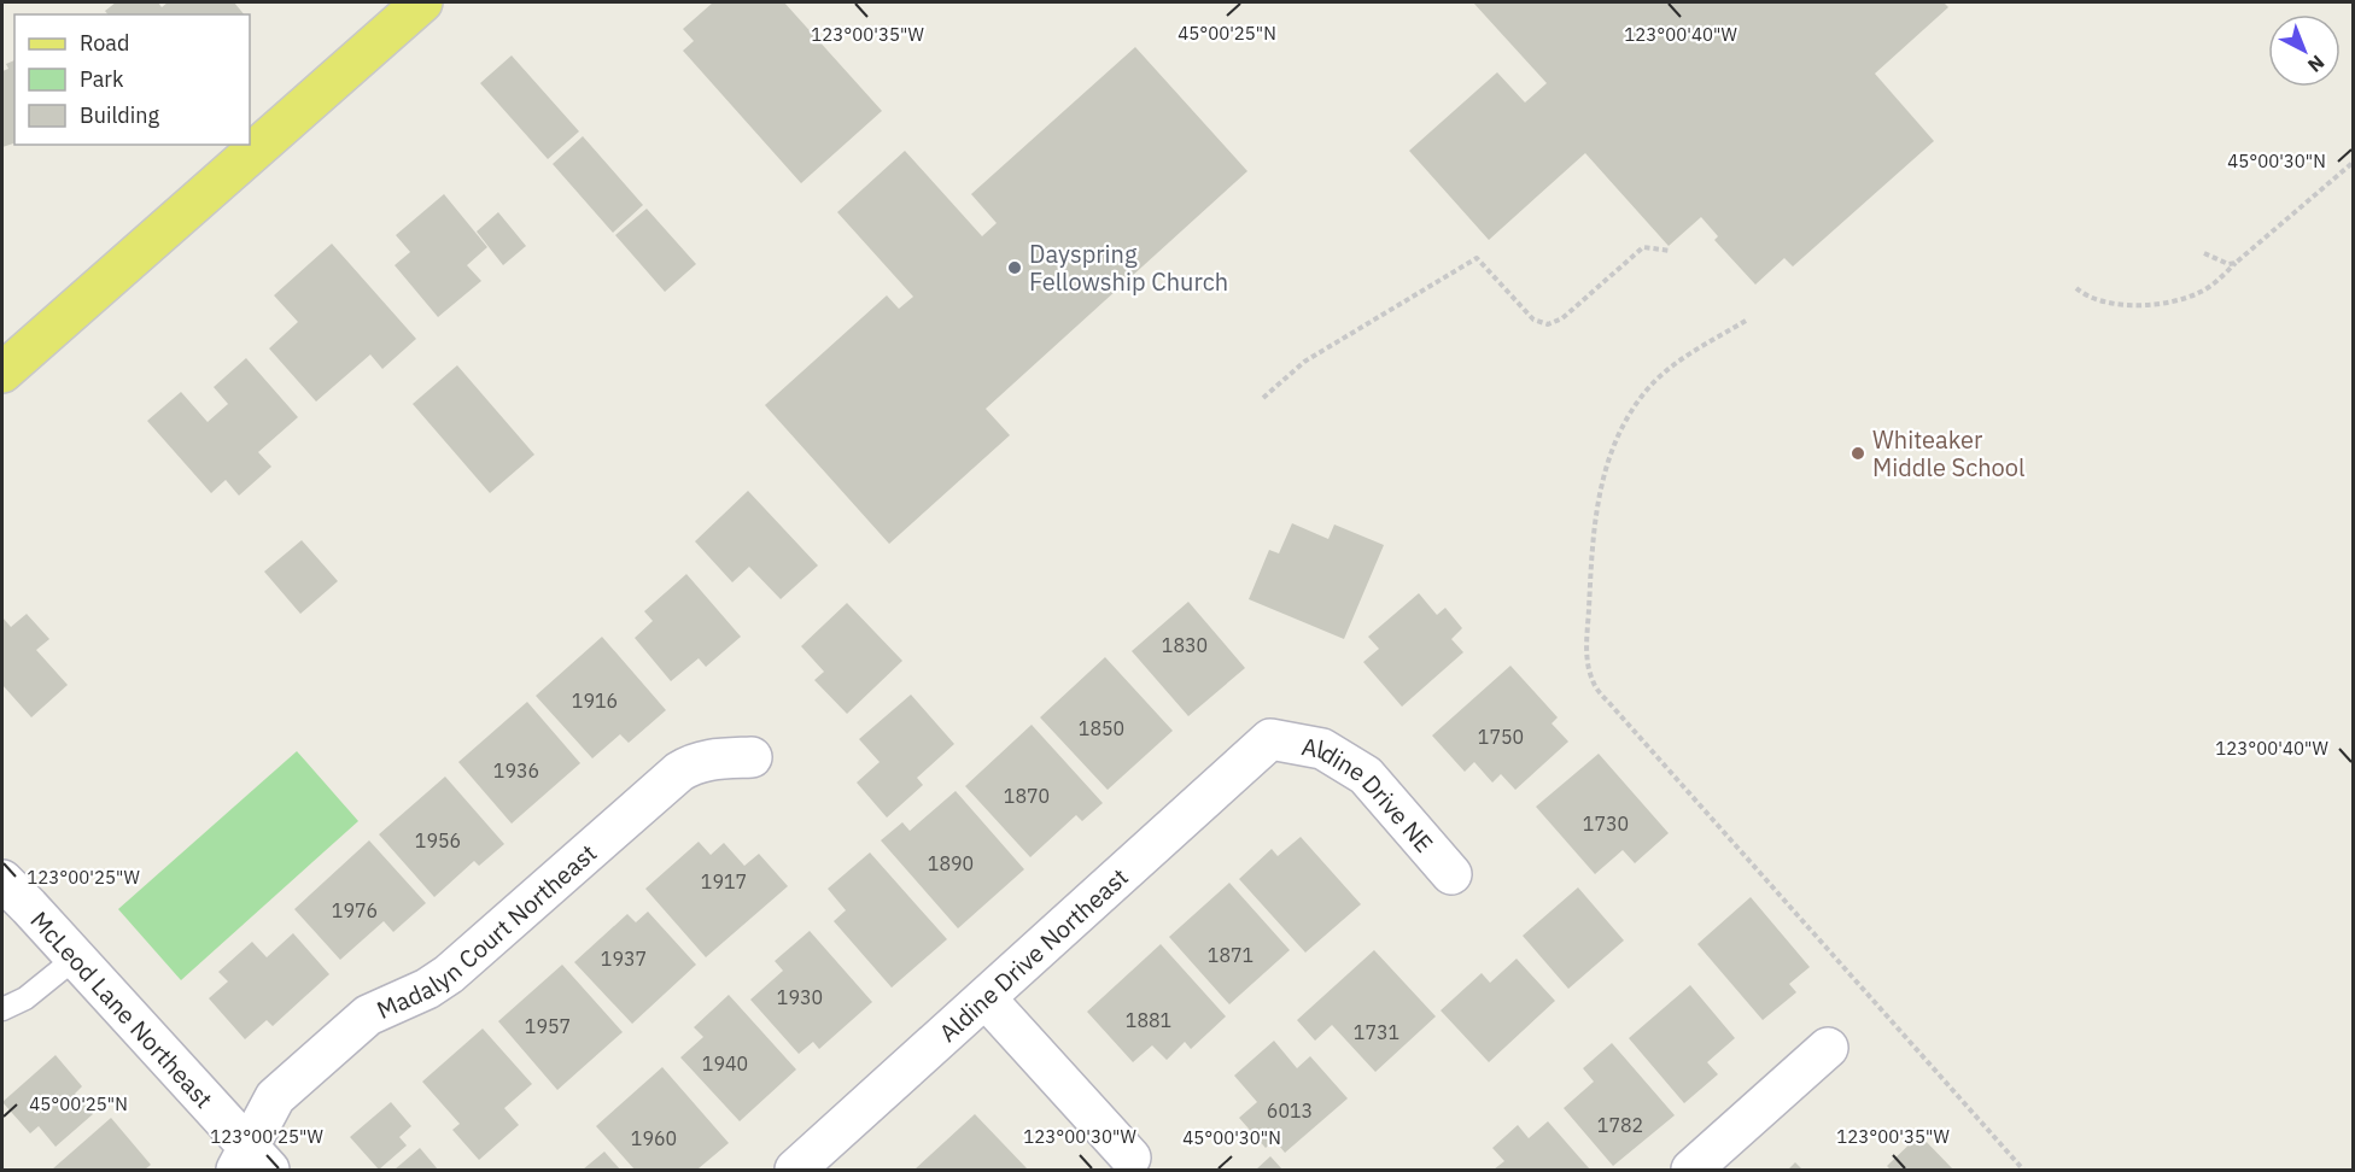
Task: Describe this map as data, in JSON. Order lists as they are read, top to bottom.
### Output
{
  "streets": {
    "street": [
      "Aldine Drive NE",
      "Madalyn Court Northeast",
      "Aldine Drive Northeast",
      "McLeod Lane Northeast"
    ]
  },
  "crossings": [
    ["Aldine Drive NE", "Aldine Drive Northeast"],
    ["Madalyn Court Northeast", "McLeod Lane Northeast"]
  ],
  "places": ["Dayspring Fellowship Church", "Whiteaker Middle School"],
  "house_numbers": [
    "1830",
    "1916",
    "1850",
    "1750",
    "1936",
    "1870",
    "1730",
    "1956",
    "1890",
    "1917",
    "1976",
    "1871",
    "1937",
    "1930",
    "1881",
    "1957",
    "1731",
    "1940",
    "6013",
    "1782",
    "1960"
  ],
  "legend": ["Road", "Park", "Building"],
  "north": "bottom right",
  "coordinates": [
    "45°00'25\"N",
    "123°00'35\"W",
    "123°00'40\"W",
    "45°00'30\"N",
    "123°00'25\"W",
    "123°00'30\"W"
  ]
}
